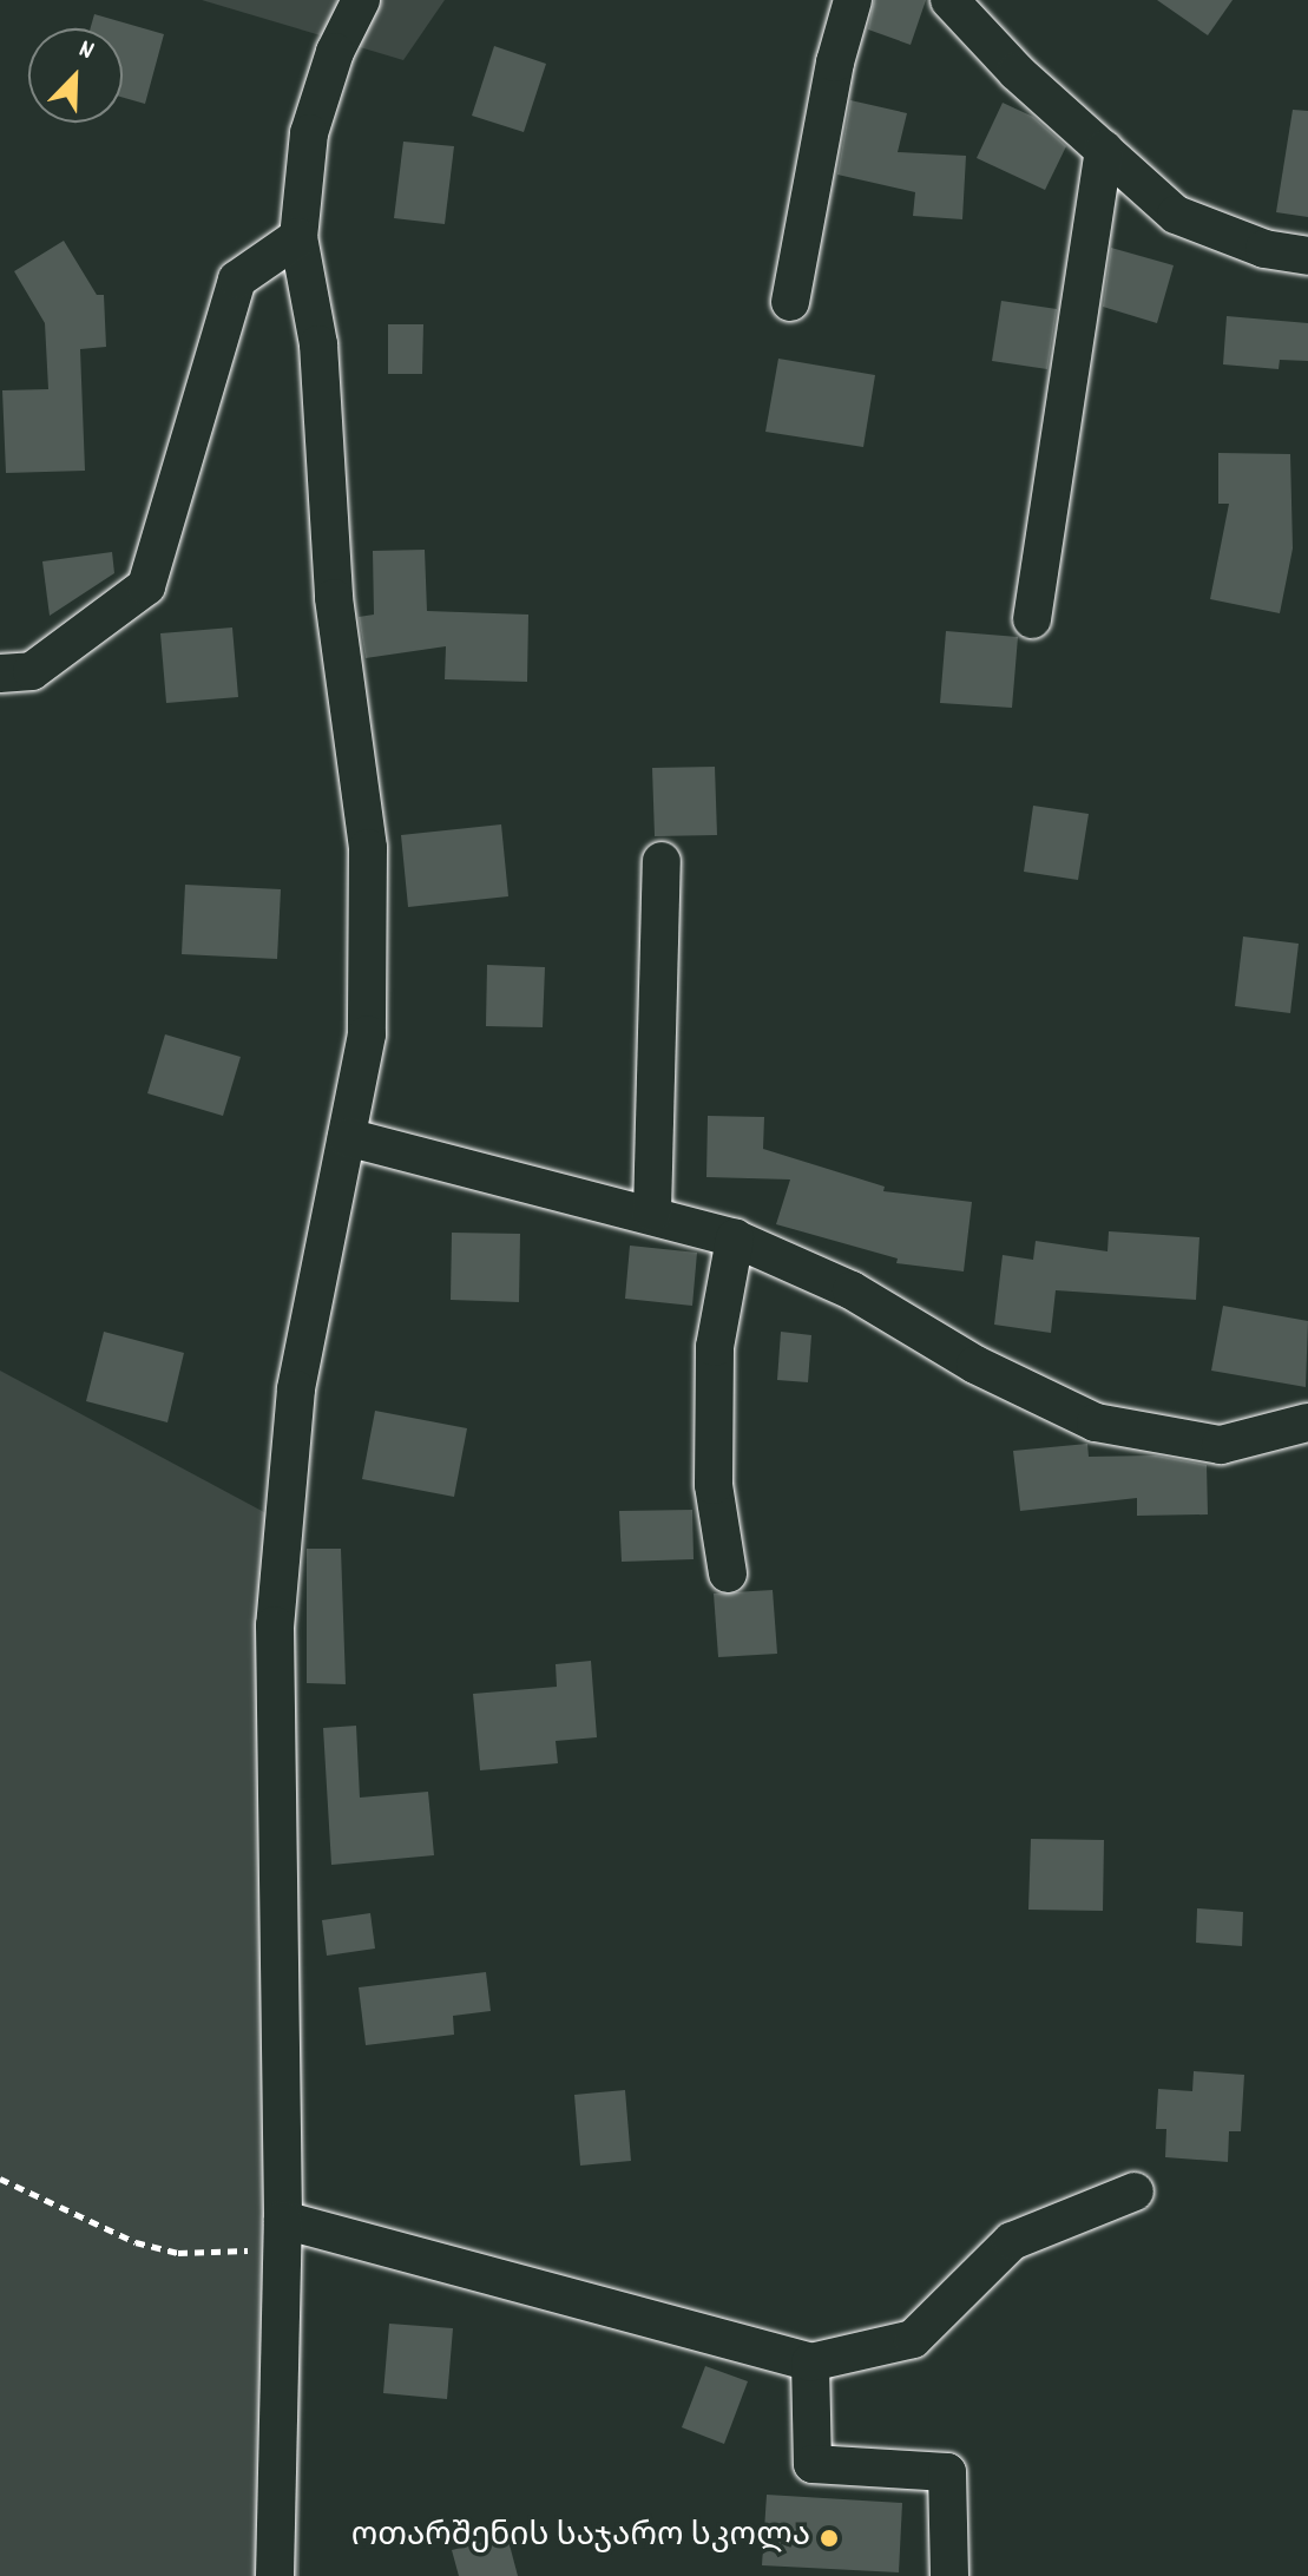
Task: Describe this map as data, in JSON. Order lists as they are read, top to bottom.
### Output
{
  "places": ["ოთარშენის საჯარო სკოლა"],
  "north": "top right"
}
